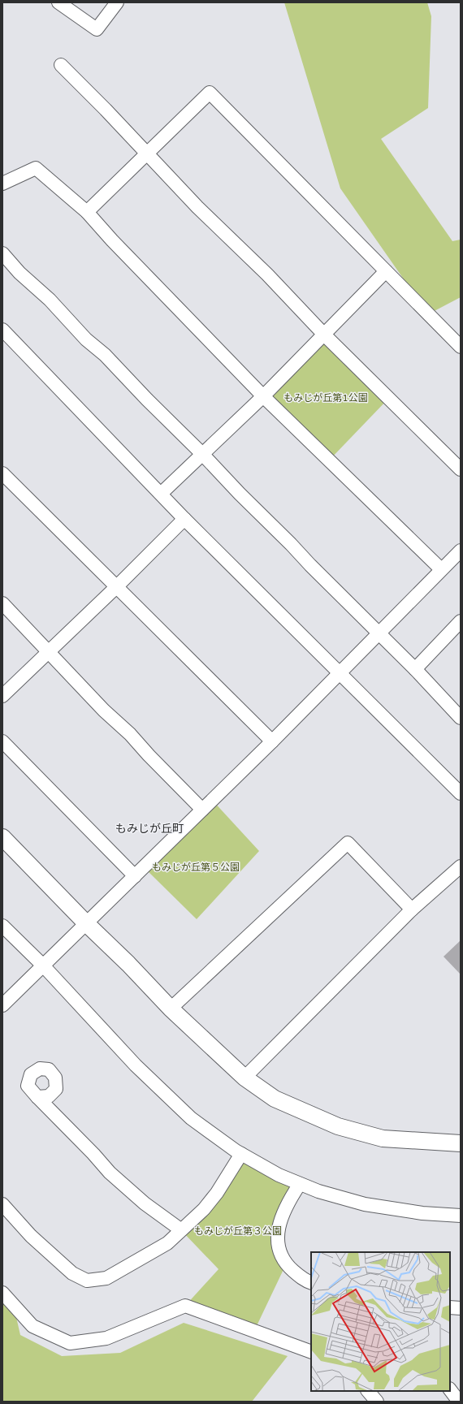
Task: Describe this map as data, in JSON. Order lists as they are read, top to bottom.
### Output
{
  "districts": ["もみじが丘町"],
  "parks": ["もみじが丘第1公園", "もみじが丘第５公園", "もみじが丘第３公園"]
}
